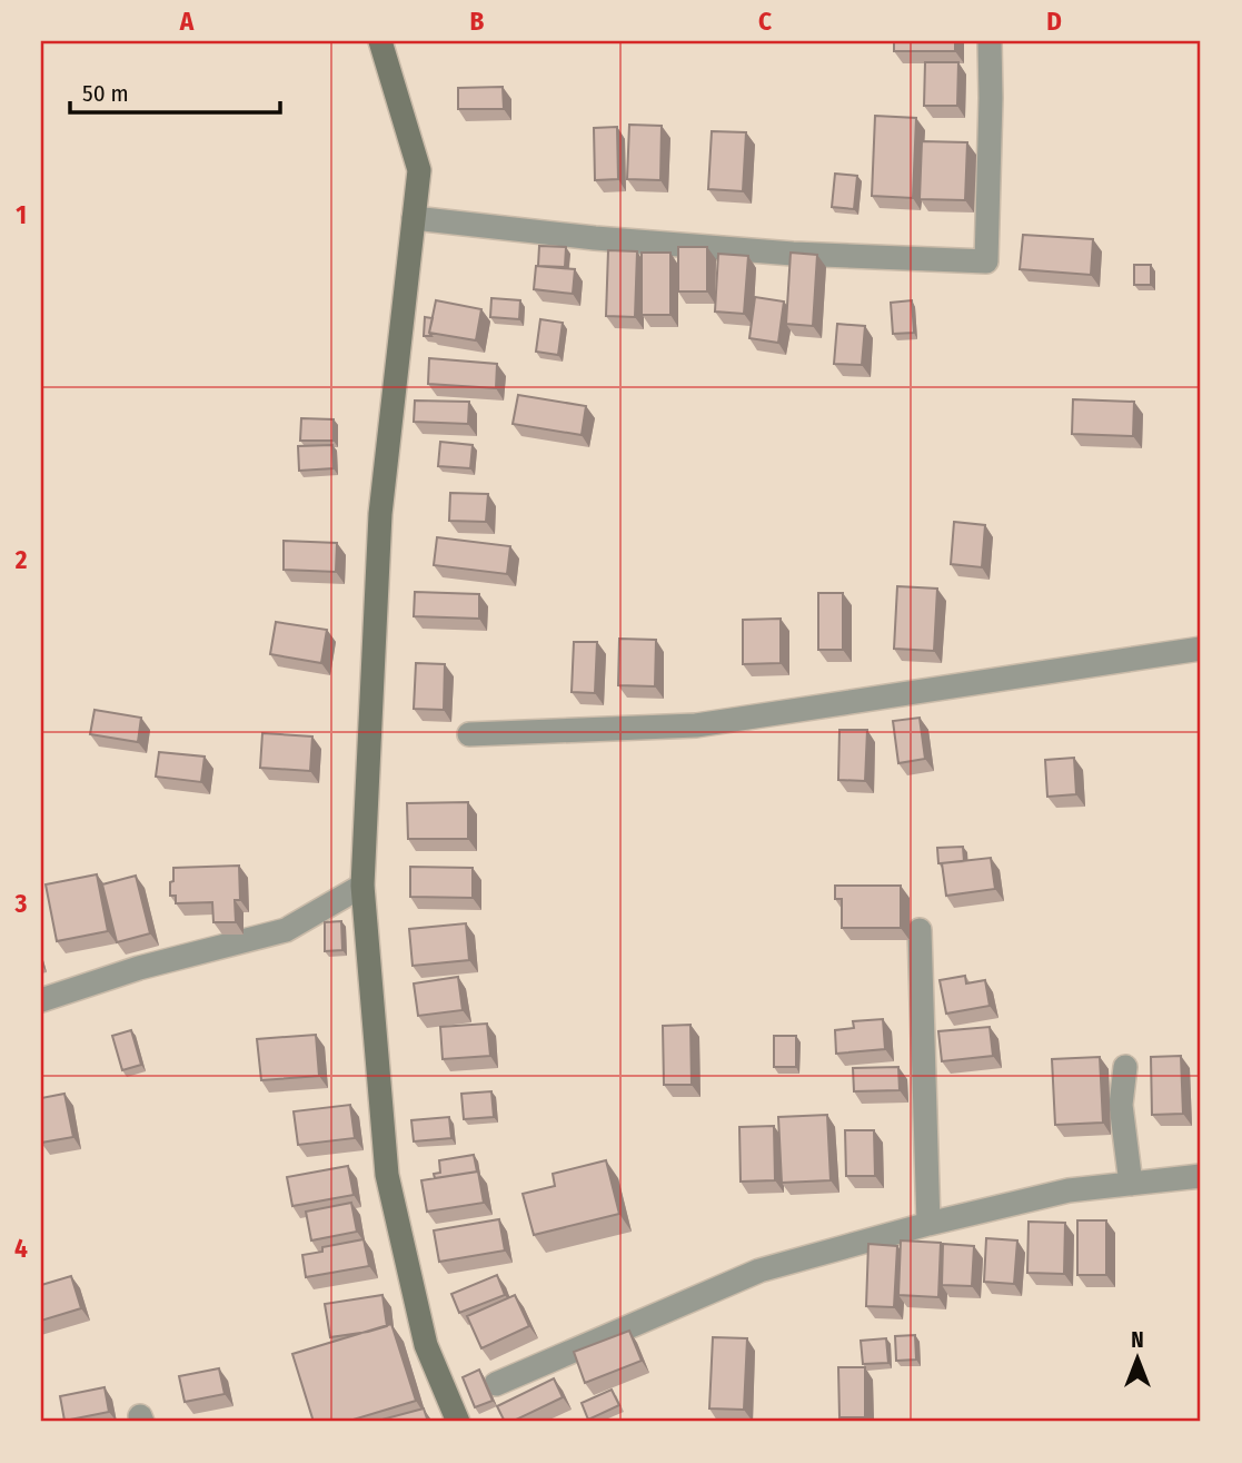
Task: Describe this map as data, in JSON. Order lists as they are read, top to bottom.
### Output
{
  "scale_bar": "50 m",
  "north": "top",
  "grid": {
    "columns": [
      "A",
      "B",
      "C",
      "D"
    ],
    "rows": [
      "1",
      "2",
      "3",
      "4"
    ]
  }
}
